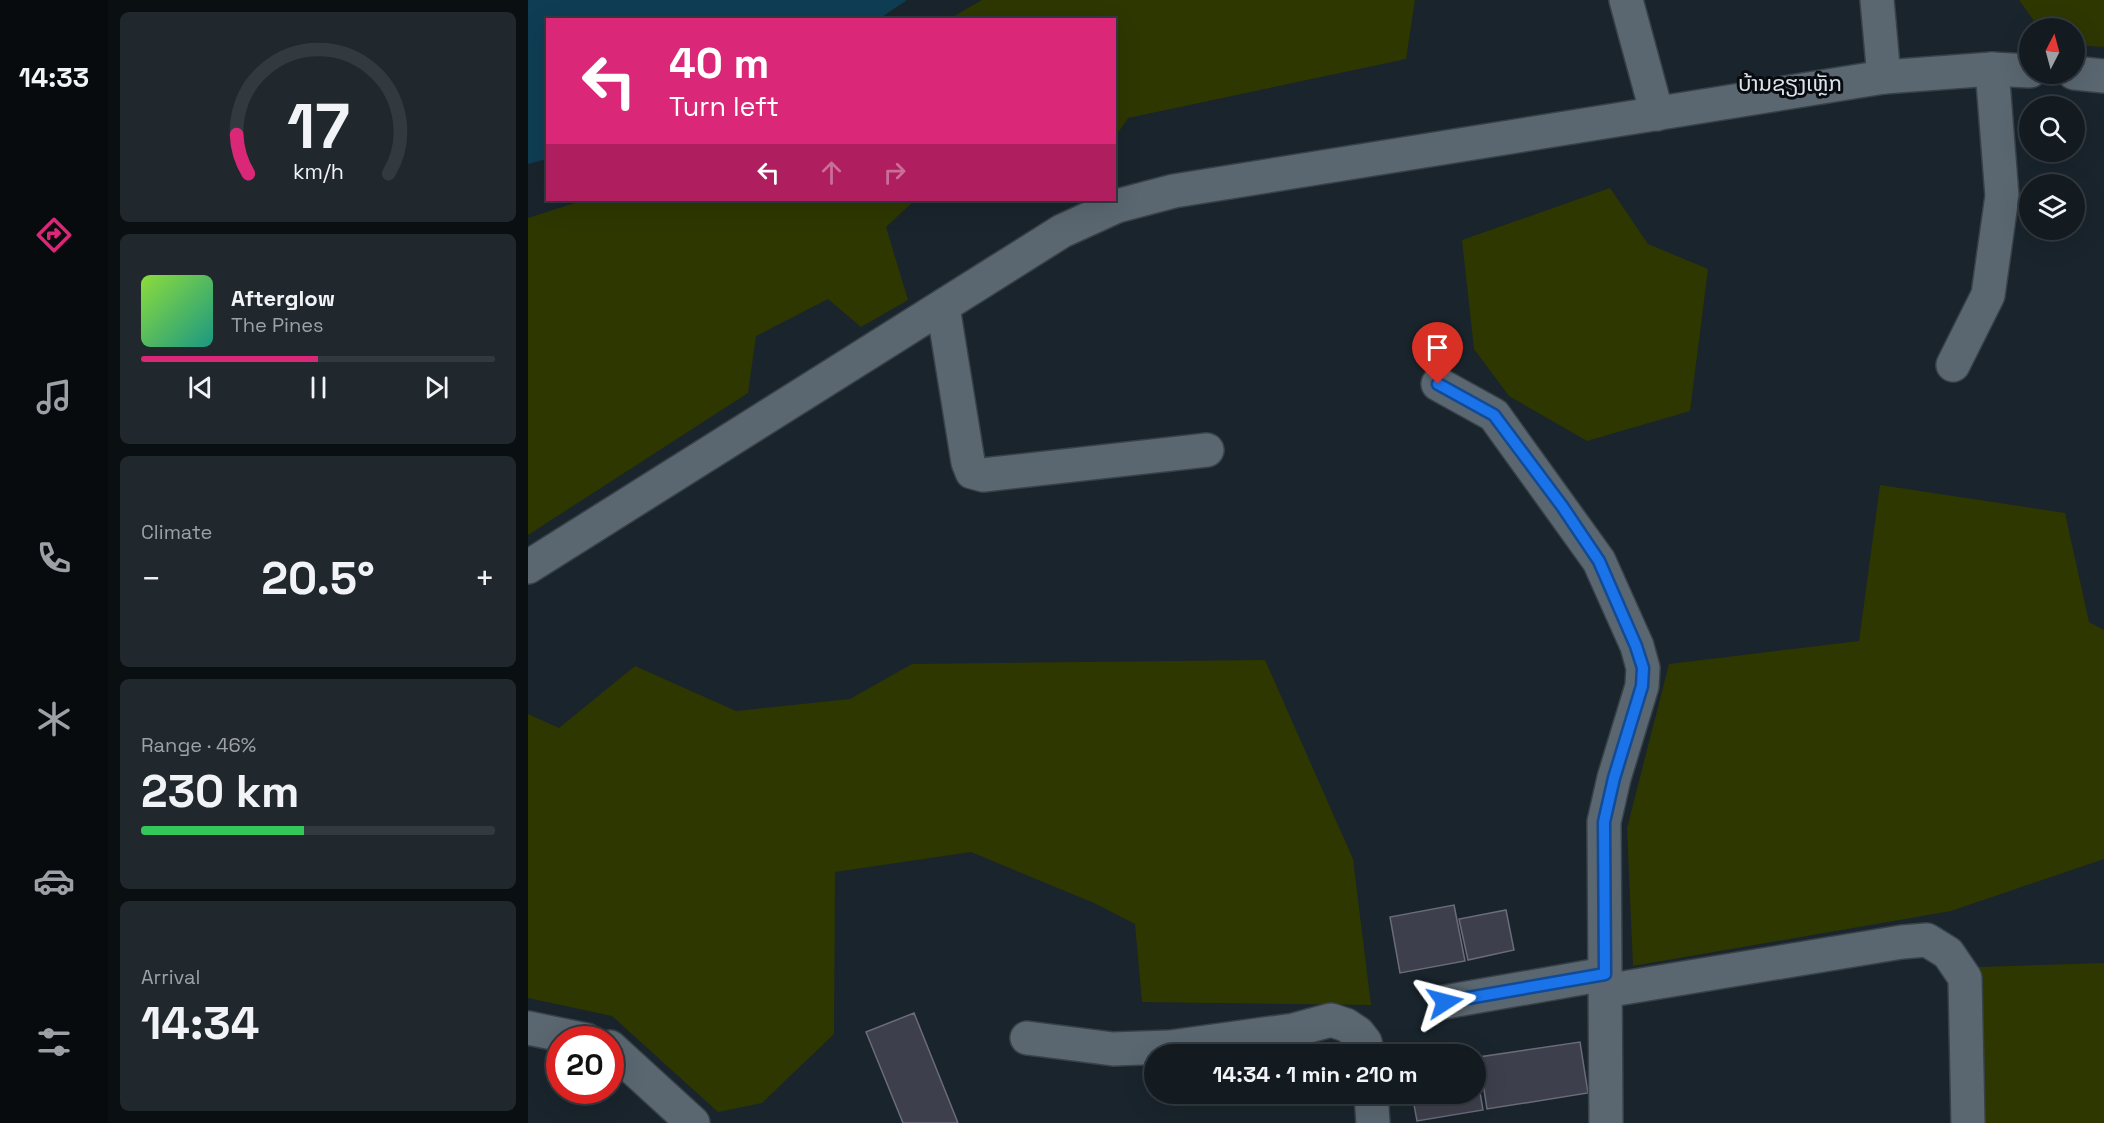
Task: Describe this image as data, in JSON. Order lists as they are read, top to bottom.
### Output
{
  "districts": ["ບ້ານຊຽງເຫຼັກ"],
  "north": "top",
  "page": {
    "tabs": "14:33",
    "turn": ["40 m", "Turn left"],
    "song": ["Afterglow", "The Pines"],
    "tile": [
      "Climate",
      ["Range · 46%", "230 km"],
      ["Arrival", "14:34"]
    ],
    "heat": ["−", "20.5°", "+"],
    "limit": "20",
    "trip": "14:34 · 1 min · 210 m",
    "gauge": ["17", "km/h"]
  }
}
